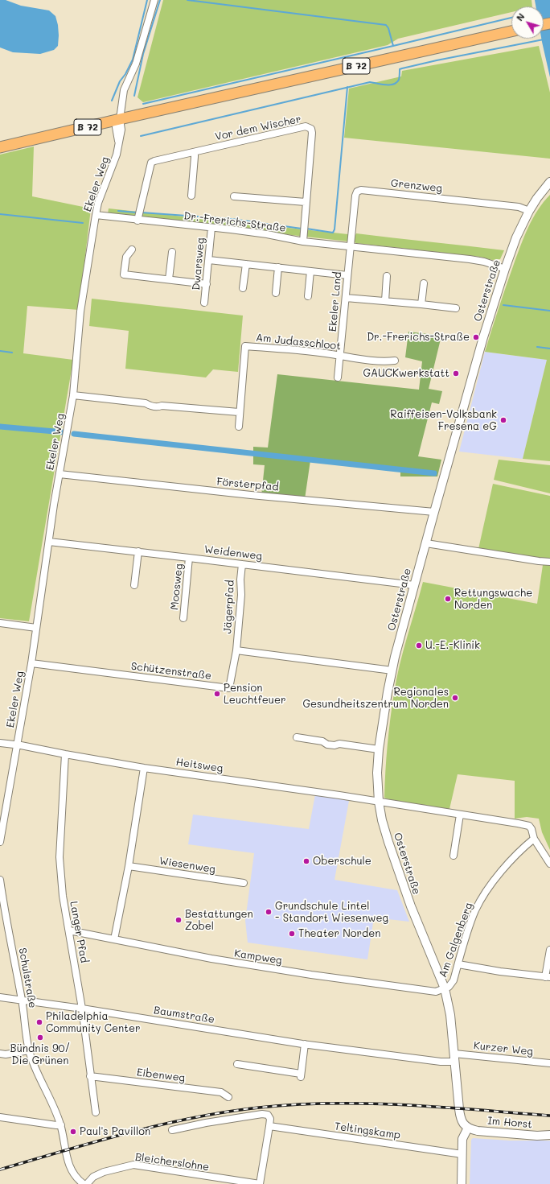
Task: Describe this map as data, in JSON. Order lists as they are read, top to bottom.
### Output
{
  "streets": {
    "main road": ["B 72"],
    "street": [
      "Vor dem Wischer",
      "Ekeler Weg",
      "Grenzweg",
      "Dr.-Frerichs-Straße",
      "Dwarsweg",
      "Osterstraße",
      "Ekeler Land",
      "Am Judasschloot",
      "Försterpfad",
      "Weidenweg",
      "Moosweg",
      "Jägerpfad",
      "Schützenstraße",
      "Heitsweg",
      "Wiesenweg",
      "Langer Pfad",
      "Am Galgenberg",
      "Kampweg",
      "Schulstraße",
      "Baumstraße",
      "Kurzer Weg",
      "Eibenweg",
      "Im Horst",
      "Teltingskamp",
      "Bleicherslohne"
    ]
  },
  "crossings": [
    ["B 72", "Ekeler Weg"],
    ["Vor dem Wischer", "Dr.-Frerichs-Straße"],
    ["Ekeler Weg", "Dr.-Frerichs-Straße"],
    ["Ekeler Weg", "Försterpfad"],
    ["Ekeler Weg", "Weidenweg"],
    ["Ekeler Weg", "Schützenstraße"],
    ["Ekeler Weg", "Heitsweg"],
    ["Grenzweg", "Dr.-Frerichs-Straße"],
    ["Grenzweg", "Osterstraße"],
    ["Grenzweg", "Ekeler Land"],
    ["Dr.-Frerichs-Straße", "Dwarsweg"],
    ["Dr.-Frerichs-Straße", "Osterstraße"],
    ["Dr.-Frerichs-Straße", "Ekeler Land"],
    ["Osterstraße", "Försterpfad"],
    ["Osterstraße", "Weidenweg"],
    ["Osterstraße", "Heitsweg"],
    ["Osterstraße", "Am Galgenberg"],
    ["Osterstraße", "Kampweg"],
    ["Osterstraße", "Baumstraße"],
    ["Osterstraße", "Kurzer Weg"],
    ["Osterstraße", "Im Horst"],
    ["Ekeler Land", "Am Judasschloot"],
    ["Weidenweg", "Moosweg"],
    ["Weidenweg", "Jägerpfad"],
    ["Jägerpfad", "Schützenstraße"],
    ["Heitsweg", "Langer Pfad"],
    ["Heitsweg", "Am Galgenberg"],
    ["Langer Pfad", "Kampweg"],
    ["Langer Pfad", "Baumstraße"],
    ["Langer Pfad", "Eibenweg"],
    ["Am Galgenberg", "Kampweg"],
    ["Schulstraße", "Baumstraße"],
    ["Baumstraße", "Kurzer Weg"]
  ],
  "places": [
    "Dr.-Frerichs-Straße",
    "GAUCKwerkstatt",
    "Raiffeisen-Volksbank Fresena eG",
    "Rettungswache Norden",
    "U.-E.-Klinik",
    "Pension Leuchtfeuer",
    "Regionales Gesundheitszentrum Norden",
    "Oberschule",
    "Grundschule Lintel - Standort Wiesenweg",
    "Bestattungen Zobel",
    "Theater Norden",
    "Philadelphia Community Center",
    "Bündnis 90/ Die Grünen",
    "Paul's Pavillon"
  ],
  "north": "top left"
}
